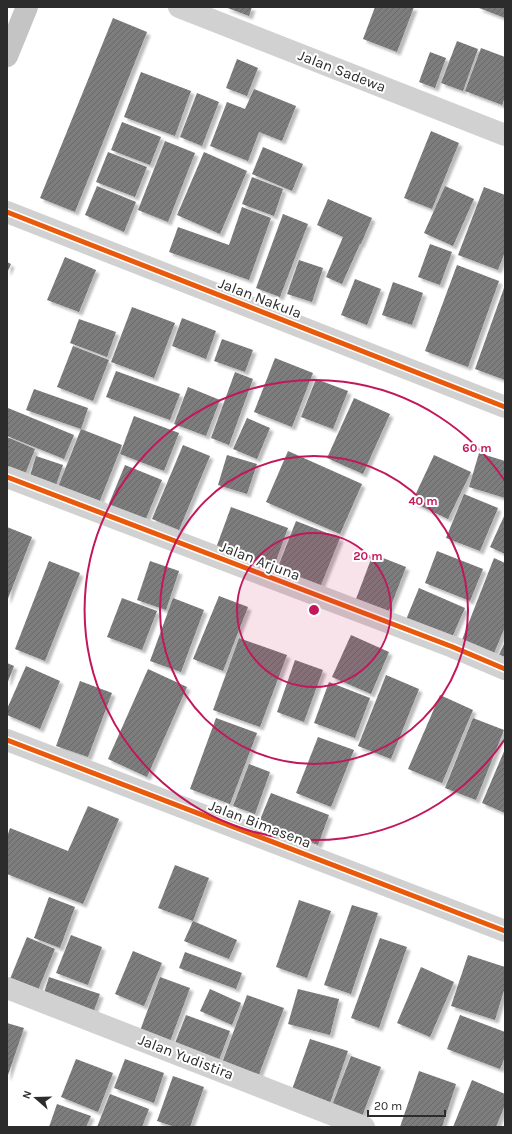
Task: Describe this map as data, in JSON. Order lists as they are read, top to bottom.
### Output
{
  "streets": {
    "street": [
      "Jalan Sadewa",
      "Jalan Nakula",
      "Jalan Arjuna",
      "Jalan Bimasena",
      "Jalan Yudistira"
    ]
  },
  "scale_bar": "20 m",
  "north": "left",
  "rings": ["60 m", "40 m", "20 m"]
}
